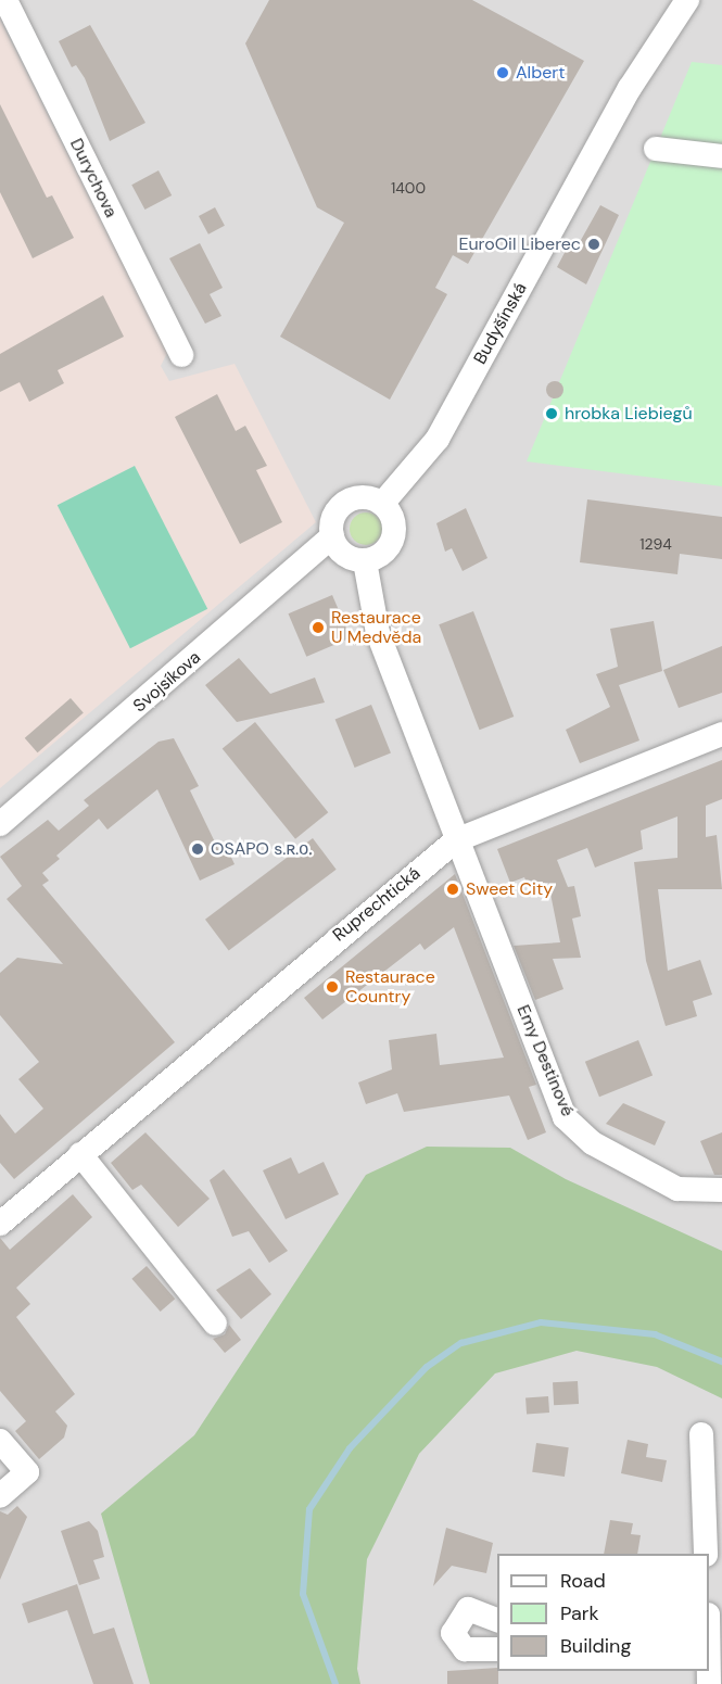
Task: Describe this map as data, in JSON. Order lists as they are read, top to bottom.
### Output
{
  "streets": {
    "street": [
      "Durychova",
      "Budyšínská",
      "Svojsíkova",
      "Ruprechtická",
      "Emy Destinové"
    ]
  },
  "crossings": [
    ["Budyšínská", "Svojsíkova"],
    ["Ruprechtická", "Emy Destinové"]
  ],
  "places": [
    "Albert",
    "EuroOil Liberec",
    "hrobka Liebiegů",
    "Restaurace U Medvěda",
    "OSAPO s.ʀ.ᴏ.",
    "Sweet City",
    "Restaurace Country"
  ],
  "house_numbers": ["1400", "1294"],
  "legend": ["Road", "Park", "Building"]
}
